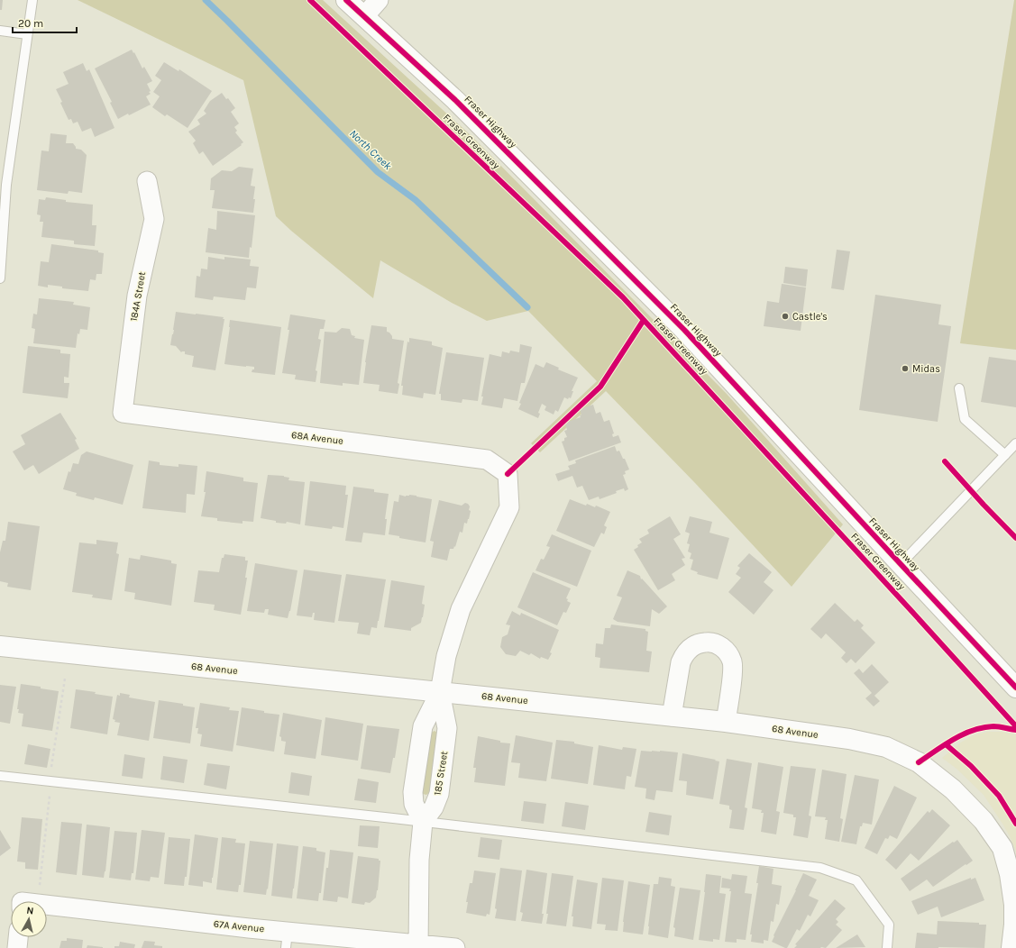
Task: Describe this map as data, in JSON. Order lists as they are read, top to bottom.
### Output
{
  "streets": {
    "street": [
      "Fraser Highway",
      "184A Street",
      "68A Avenue",
      "68 Avenue",
      "185 Street",
      "67A Avenue"
    ],
    "cycle path": ["Fraser Greenway"]
  },
  "crossings": [
    ["184A Street", "68A Avenue"],
    ["68A Avenue", "185 Street"],
    ["68 Avenue", "185 Street"]
  ],
  "water": ["North Creek"],
  "places": ["Castle's", "Midas"],
  "scale_bar": "20 m",
  "north": "top"
}
